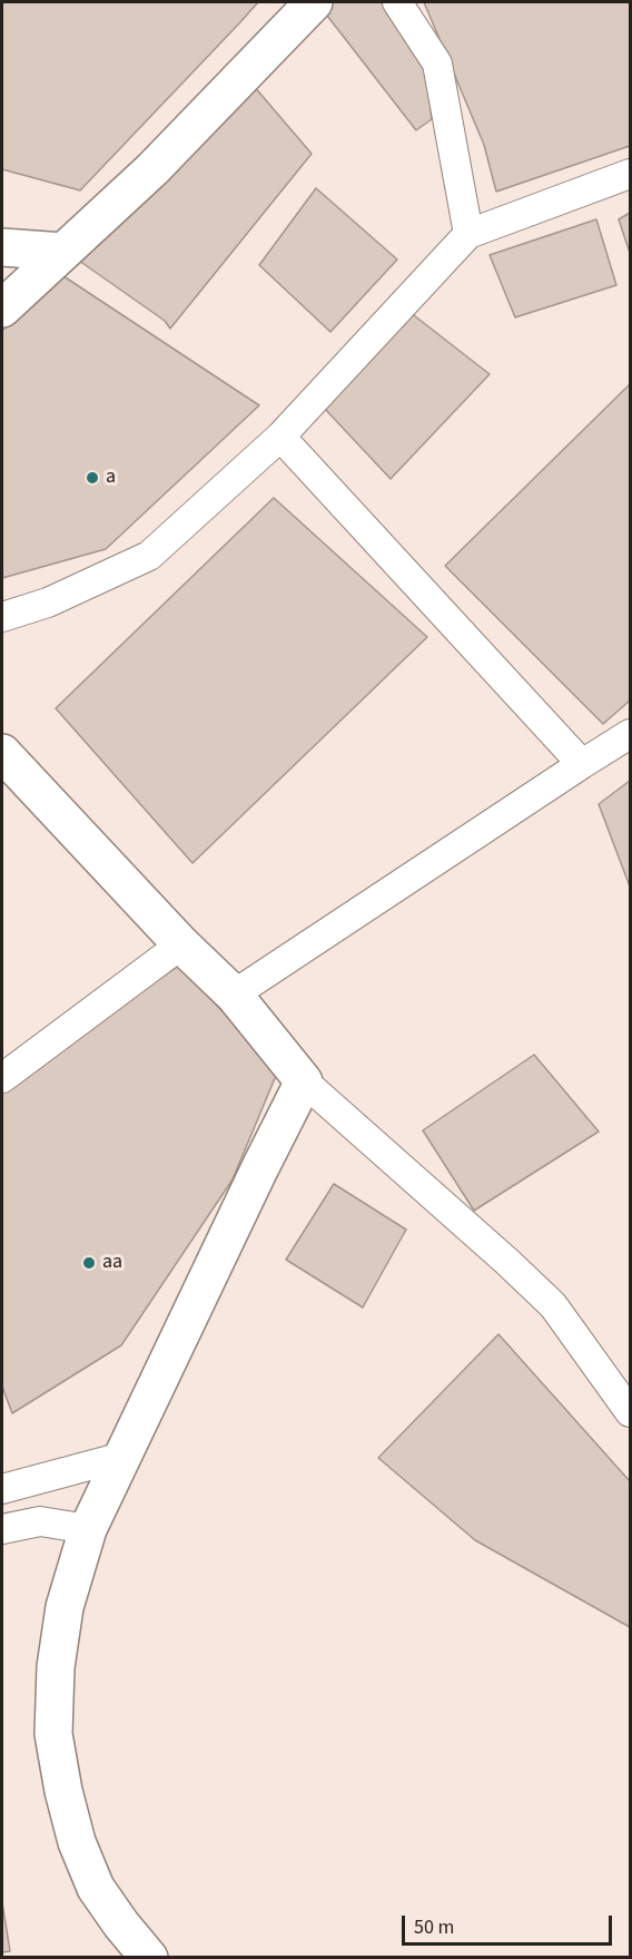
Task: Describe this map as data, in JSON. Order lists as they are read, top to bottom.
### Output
{
  "places": ["a", "aa"],
  "scale_bar": "50 m"
}
